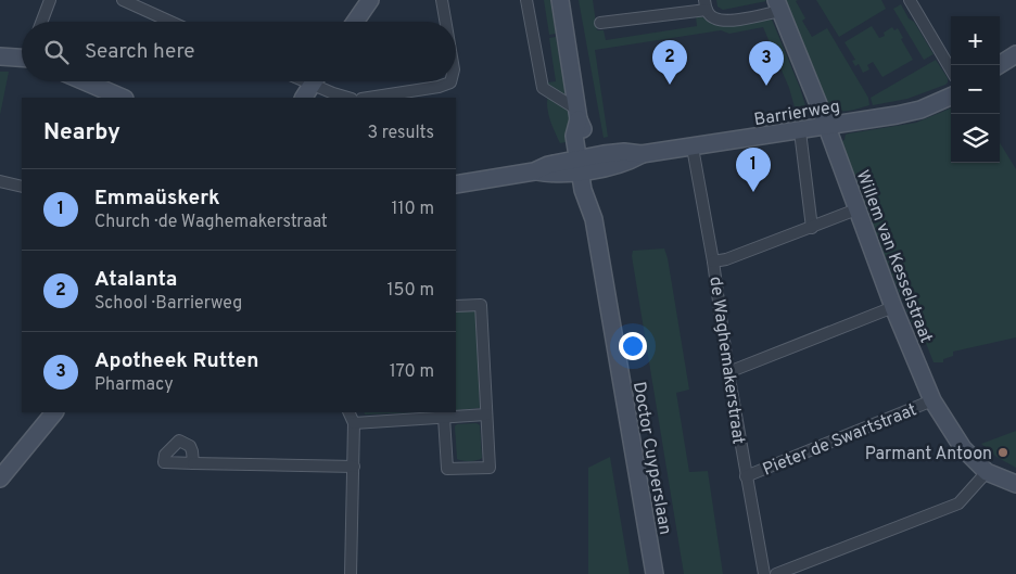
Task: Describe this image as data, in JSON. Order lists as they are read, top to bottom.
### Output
{
  "streets": {
    "street": [
      "Barrierweg",
      "Willem van Kesselstraat",
      "de Waghemakerstraat",
      "Pieter de Swartstraat",
      "Doctor Cuyperslaan"
    ]
  },
  "crossings": [
    ["Barrierweg", "Willem van Kesselstraat"],
    ["Barrierweg", "de Waghemakerstraat"],
    ["Barrierweg", "Doctor Cuyperslaan"],
    ["Willem van Kesselstraat", "Pieter de Swartstraat"],
    ["de Waghemakerstraat", "Pieter de Swartstraat"]
  ],
  "places": ["Parmant Antoon"],
  "page": {
    "map_buttons": ["+", "−"],
    "search": "Search here",
    "pins": ["2", "3", "1"],
    "heading": ["Nearby", "3 results"],
    "list": [
      {
        "mark": "1",
        "name": "Emmaüskerk",
        "note": "Church · de Waghemakerstraat",
        "value": "110 m"
      },
      {
        "mark": "2",
        "name": "Atalanta",
        "note": "School · Barrierweg",
        "value": "150 m"
      },
      {
        "mark": "3",
        "name": "Apotheek Rutten",
        "note": "Pharmacy",
        "value": "170 m"
      }
    ]
  }
}
